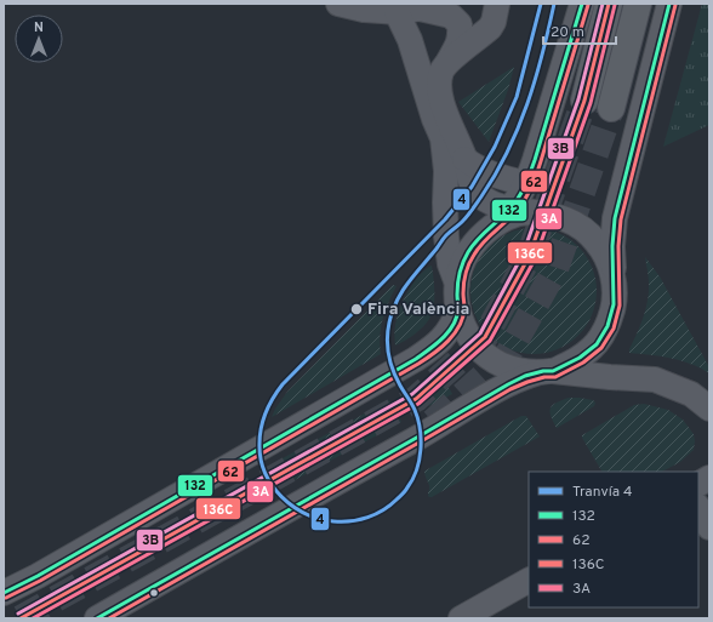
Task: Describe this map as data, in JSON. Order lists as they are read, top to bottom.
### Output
{
  "places": ["Fira València"],
  "lines": [
    "tram line 4",
    "transit line 132",
    "transit line 136C",
    "transit line 3B",
    "transit line 62",
    "transit line 3A"
  ],
  "legend": [
    "Tranvía 4",
    "132",
    "62",
    "136C",
    "3A"
  ],
  "scale_bar": "20 m",
  "north": "top"
}
